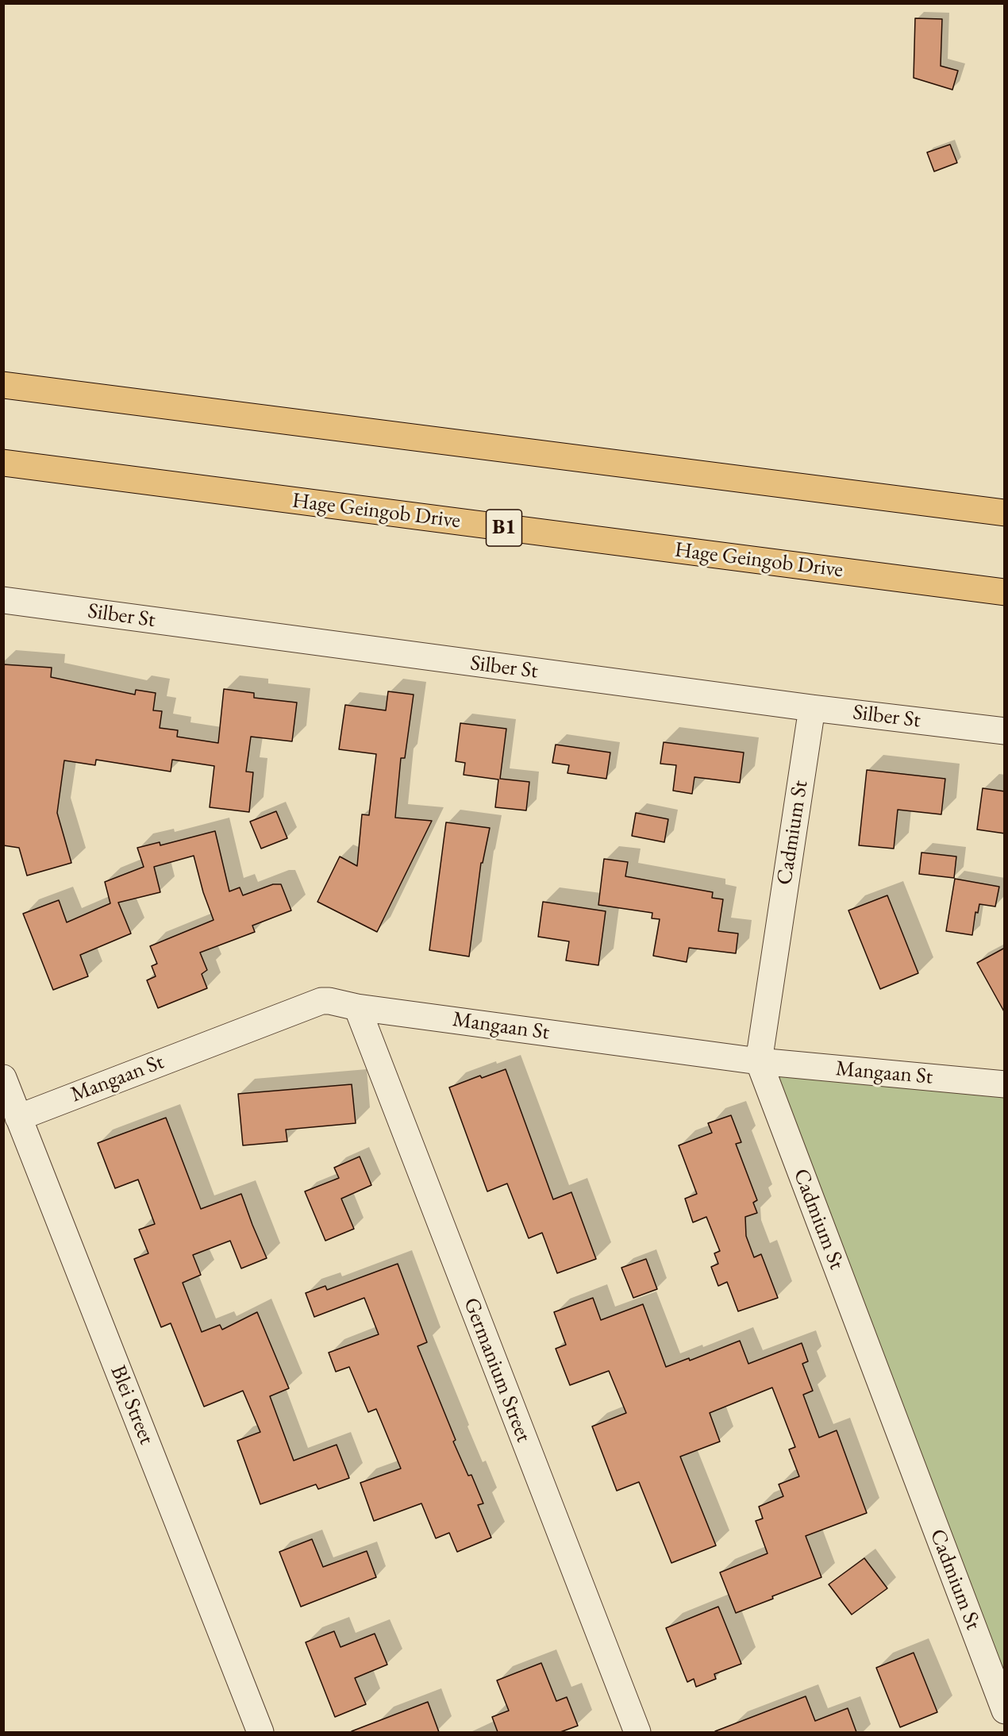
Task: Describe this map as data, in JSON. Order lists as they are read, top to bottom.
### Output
{
  "streets": {
    "highway": ["Hage Geingob Drive", "B1"],
    "street": [
      "Silber St",
      "Cadmium St",
      "Mangaan St",
      "Germanium Street",
      "Blei Street"
    ]
  },
  "crossings": [
    ["Silber St", "Cadmium St"],
    ["Cadmium St", "Mangaan St"],
    ["Mangaan St", "Germanium Street"],
    ["Mangaan St", "Blei Street"]
  ]
}
